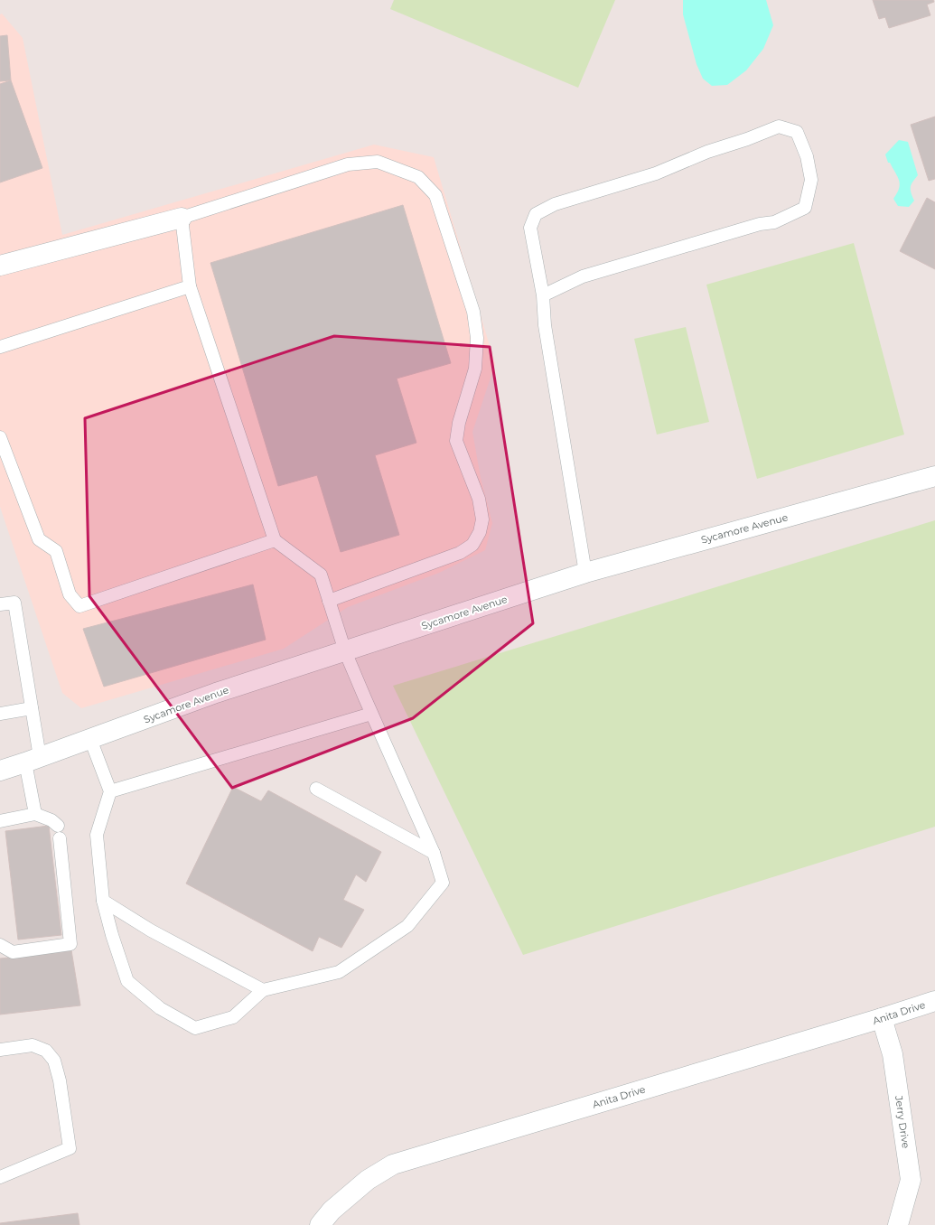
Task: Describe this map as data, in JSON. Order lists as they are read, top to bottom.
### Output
{
  "streets": {
    "street": ["Sycamore Avenue", "Anita Drive", "Jerry Drive"]
  },
  "crossings": [
    ["Anita Drive", "Jerry Drive"]
  ]
}
